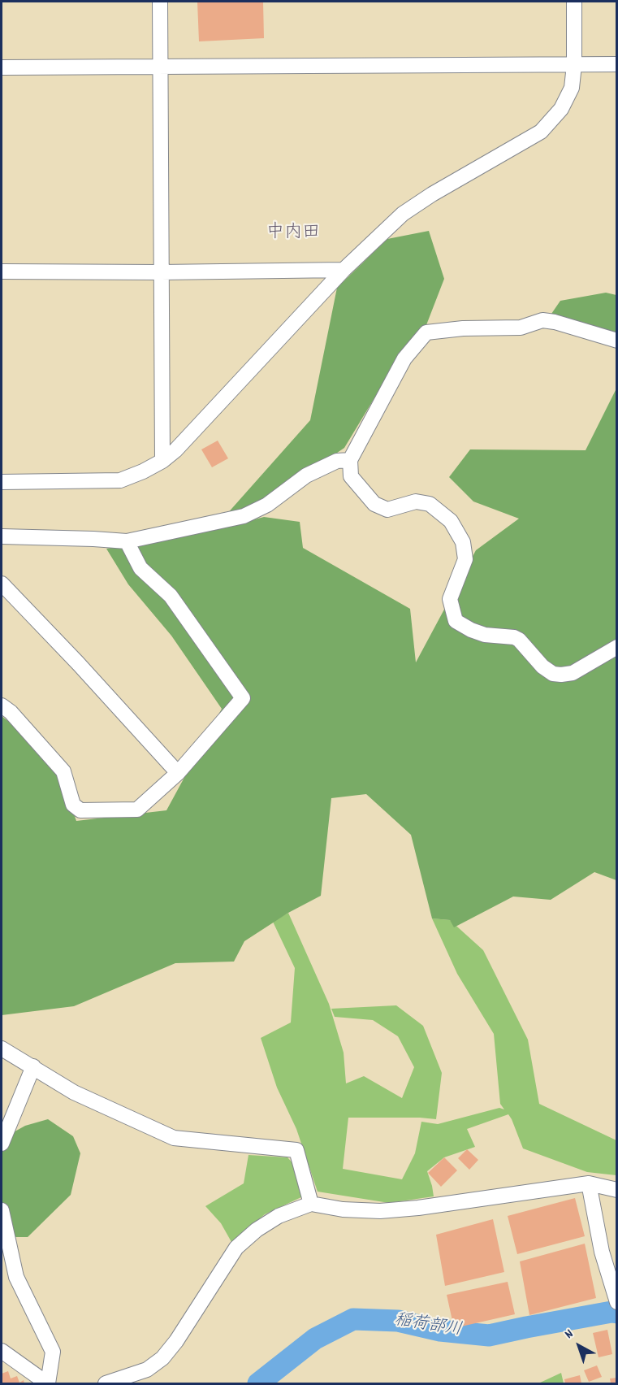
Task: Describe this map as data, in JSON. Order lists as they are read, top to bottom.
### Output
{
  "districts": ["中内田"],
  "water": ["稲荷部川"],
  "north": "top left"
}
